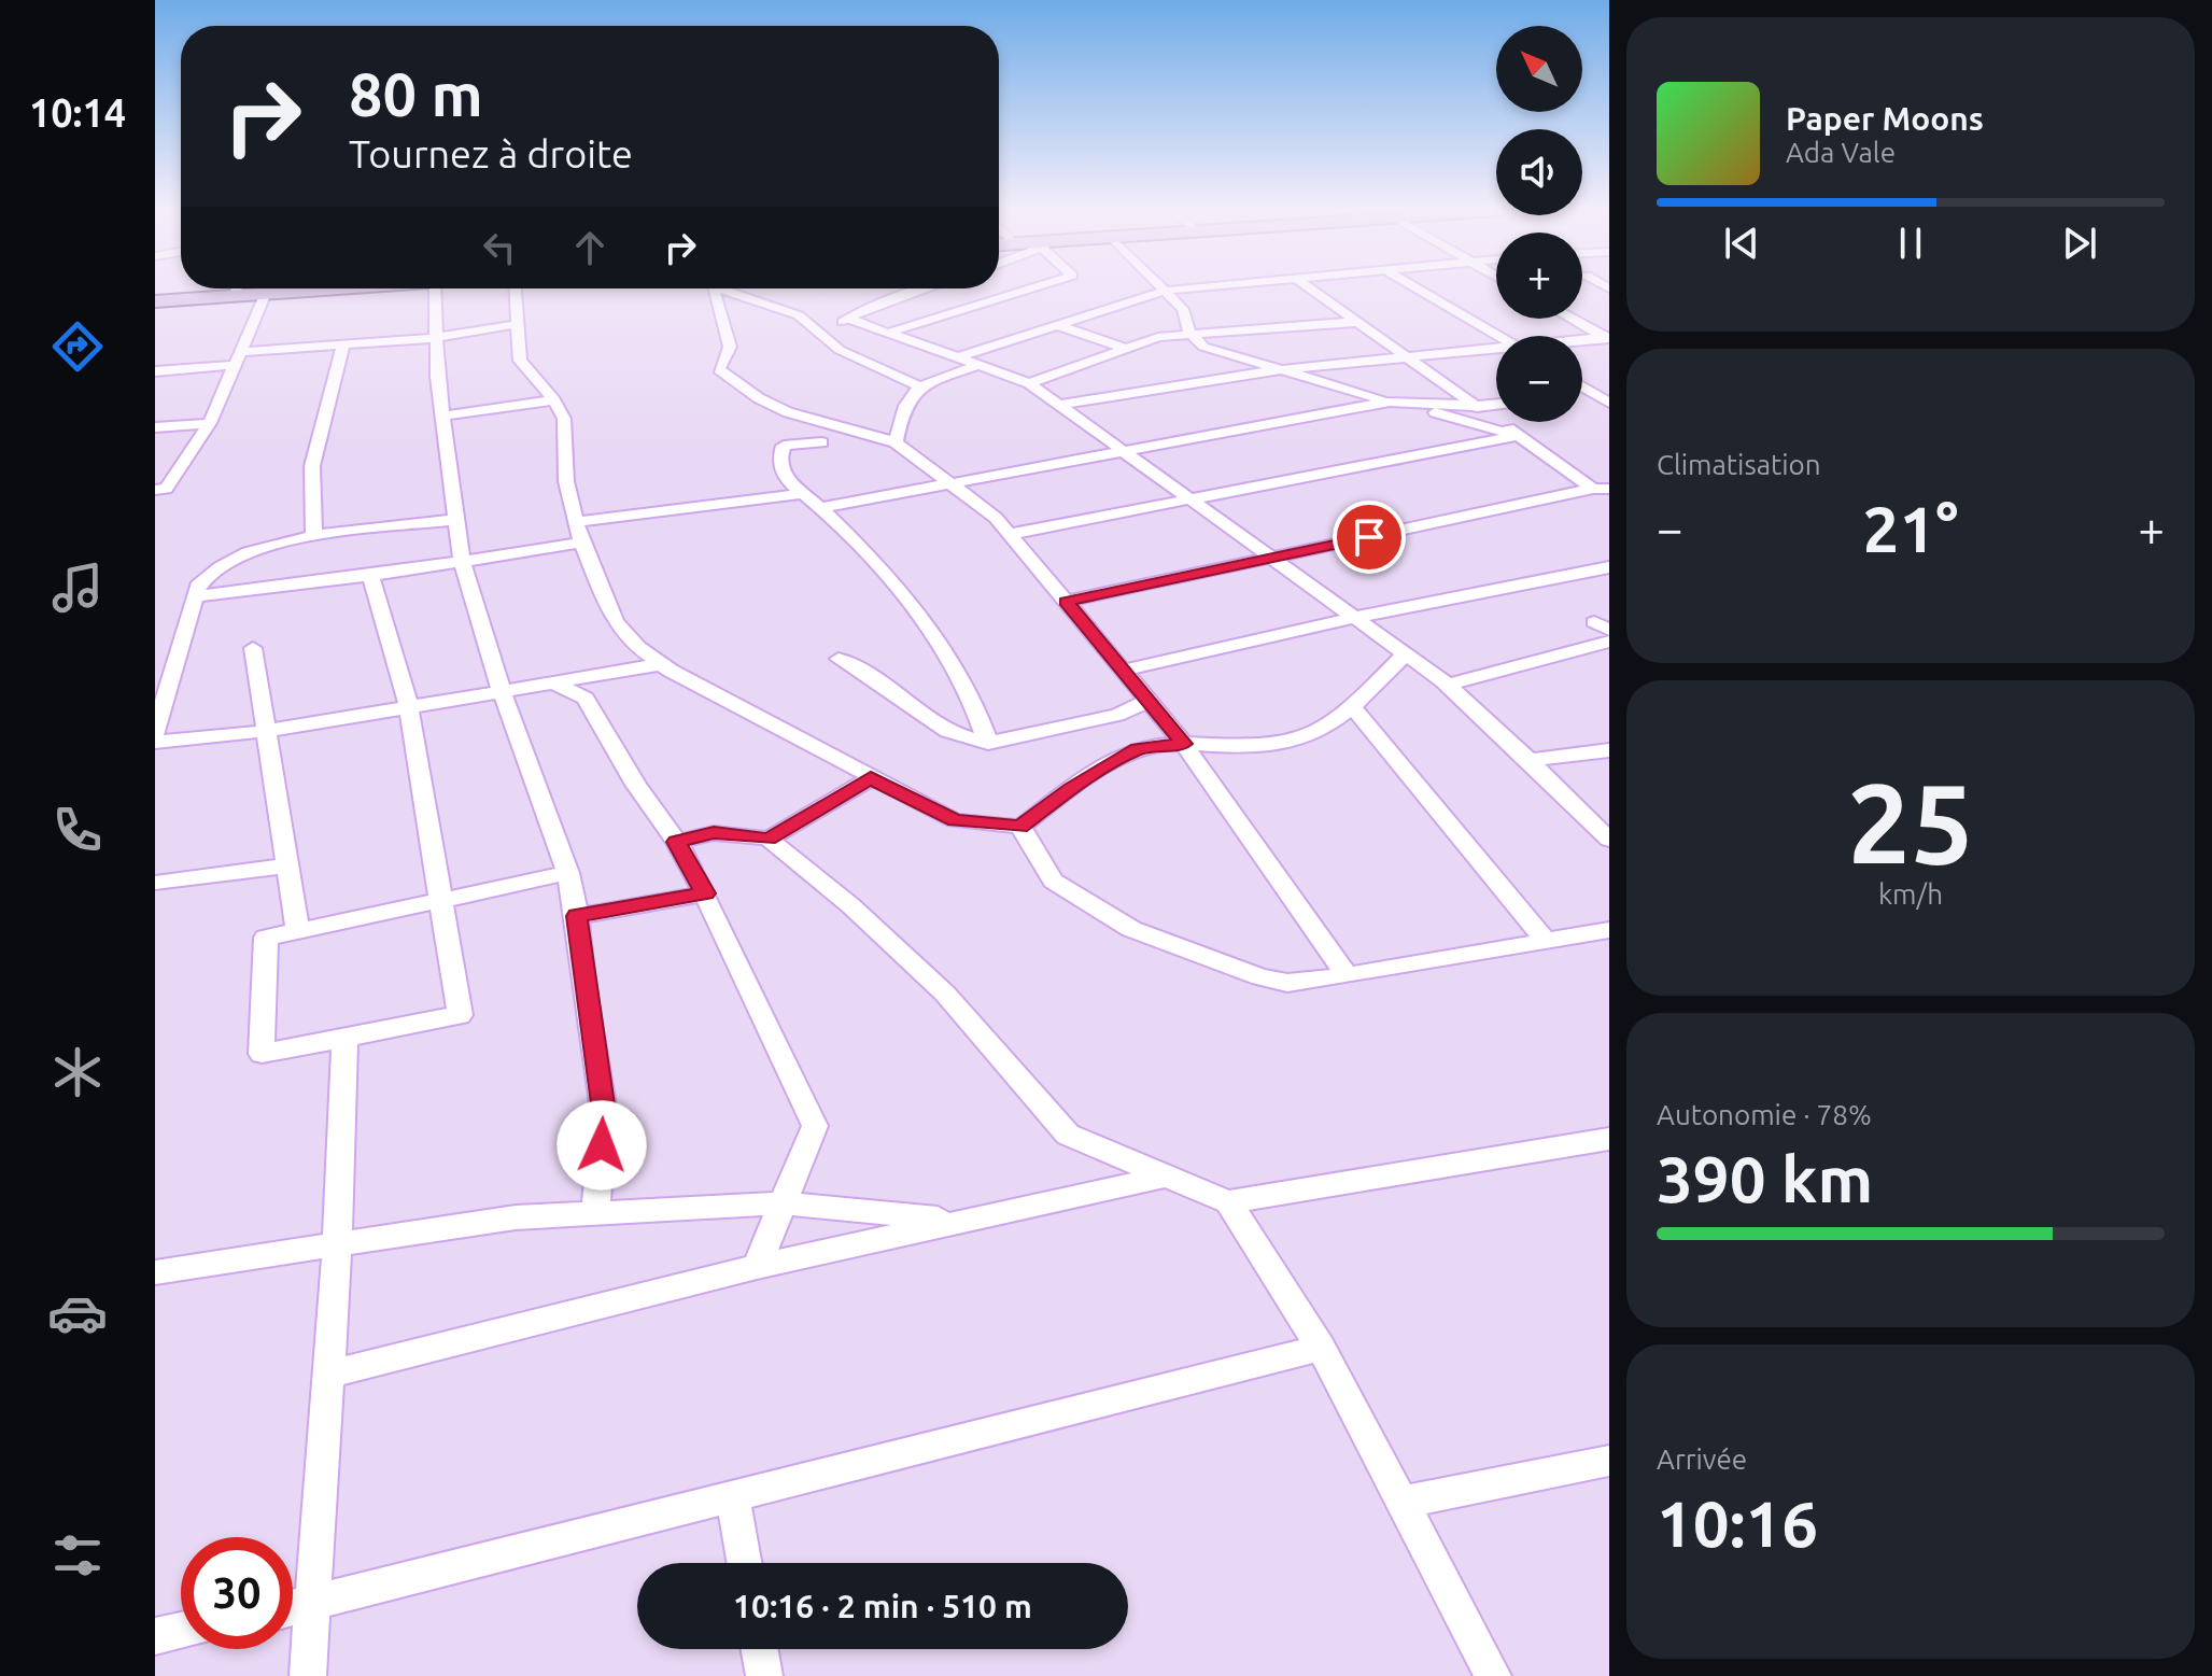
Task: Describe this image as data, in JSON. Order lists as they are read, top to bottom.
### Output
{
  "north": "top left",
  "page": {
    "tabs": "10:14",
    "map_buttons": ["+", "−"],
    "turn": ["80 m", "Tournez à droite"],
    "song": ["Paper Moons", "Ada Vale"],
    "tile": [
      "Climatisation",
      ["25", "km/h"],
      ["Autonomie · 78%", "390 km"],
      ["Arrivée", "10:16"]
    ],
    "heat": ["−", "21°", "+"],
    "limit": "30",
    "trip": "10:16 · 2 min · 510 m"
  }
}
